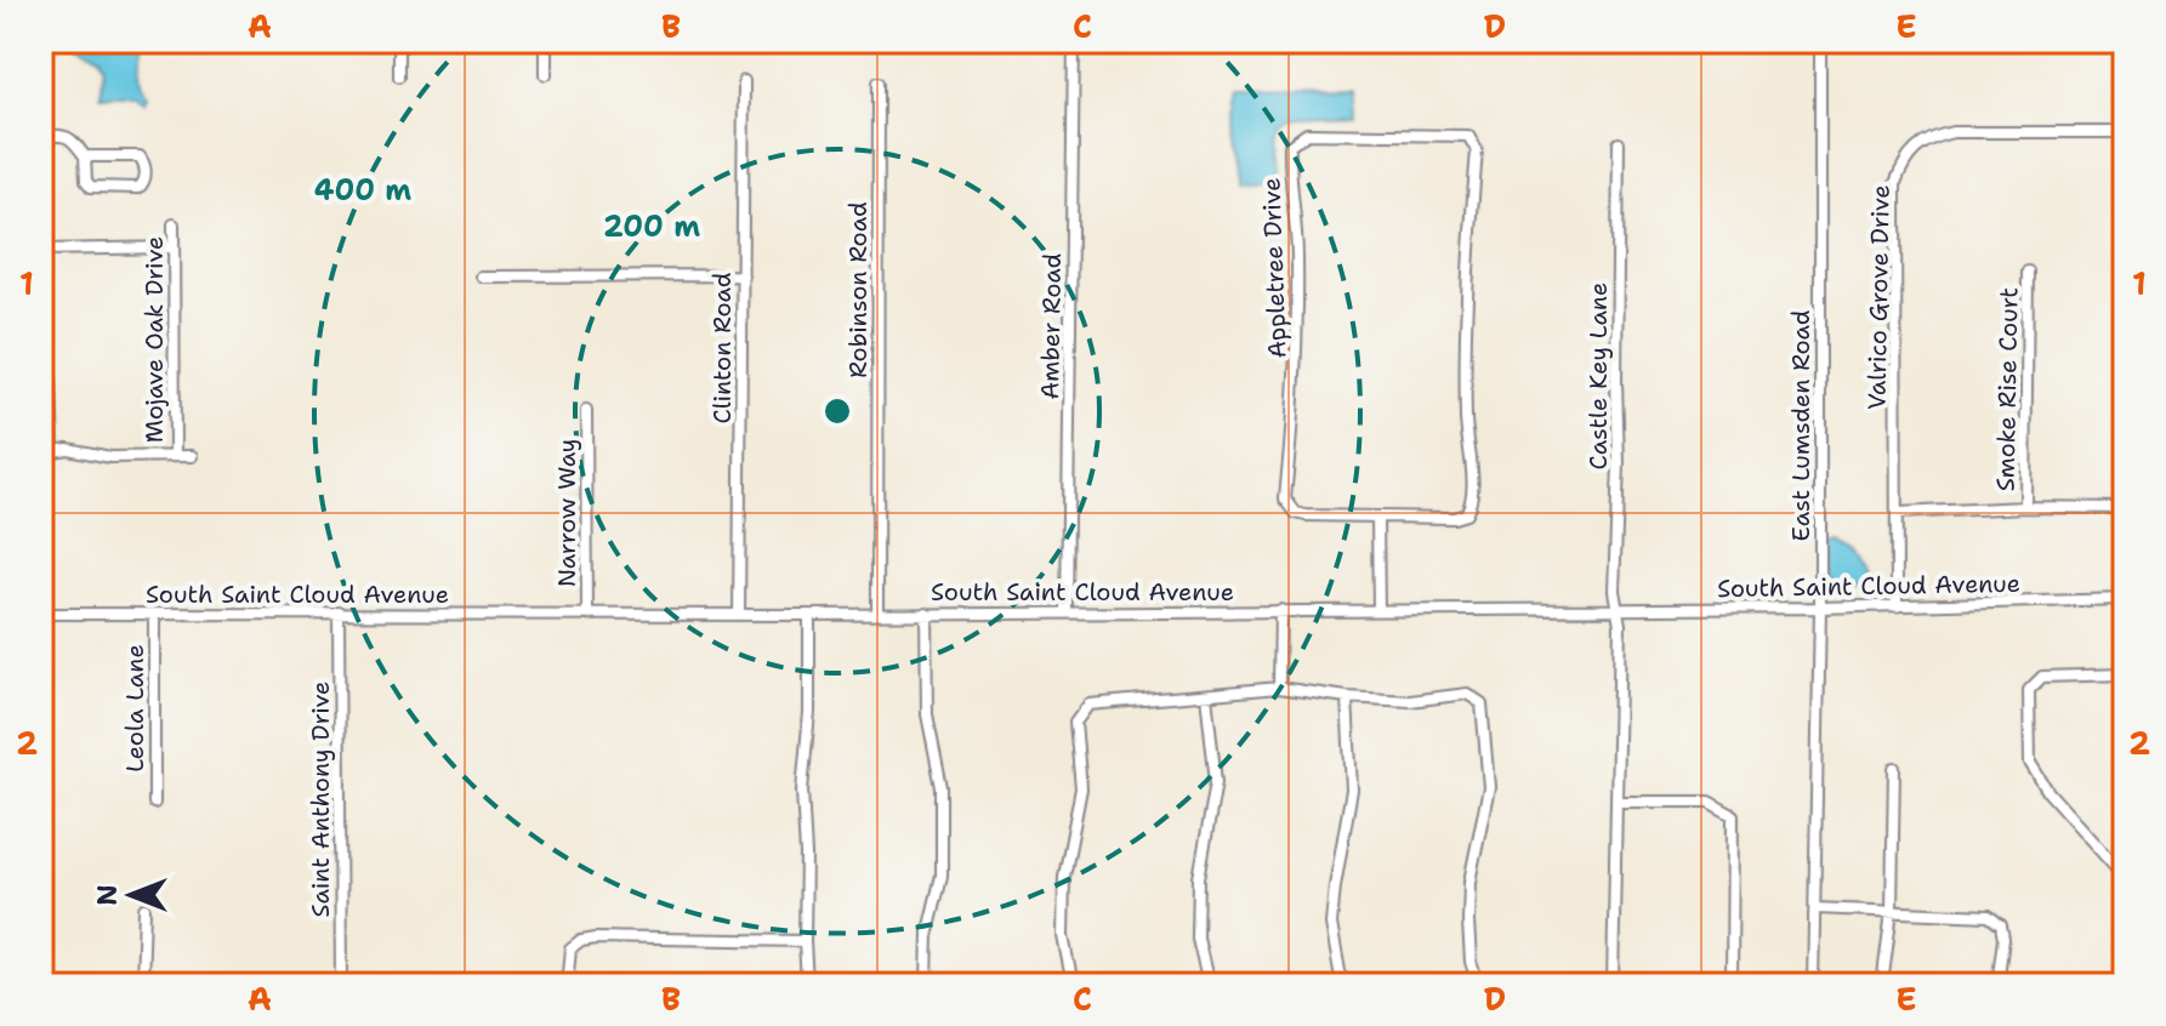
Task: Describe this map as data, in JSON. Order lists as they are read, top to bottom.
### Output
{
  "streets": {
    "street": [
      "Appletree Drive",
      "Robinson Road",
      "Valrico Grove Drive",
      "Amber Road",
      "Mojave Oak Drive",
      "Clinton Road",
      "Castle Key Lane",
      "Smoke Rise Court",
      "East Lumsden Road",
      "Narrow Way",
      "South Saint Cloud Avenue",
      "Leola Lane",
      "Saint Anthony Drive"
    ]
  },
  "crossings": [
    ["Robinson Road", "South Saint Cloud Avenue"],
    ["Valrico Grove Drive", "South Saint Cloud Avenue"],
    ["Amber Road", "South Saint Cloud Avenue"],
    ["Clinton Road", "South Saint Cloud Avenue"],
    ["Castle Key Lane", "South Saint Cloud Avenue"],
    ["East Lumsden Road", "South Saint Cloud Avenue"],
    ["Narrow Way", "South Saint Cloud Avenue"],
    ["South Saint Cloud Avenue", "Leola Lane"],
    ["South Saint Cloud Avenue", "Saint Anthony Drive"]
  ],
  "north": "left",
  "grid": {
    "columns": [
      "A",
      "B",
      "C",
      "D",
      "E"
    ],
    "rows": ["1", "2"]
  },
  "rings": ["400 m", "200 m"]
}
